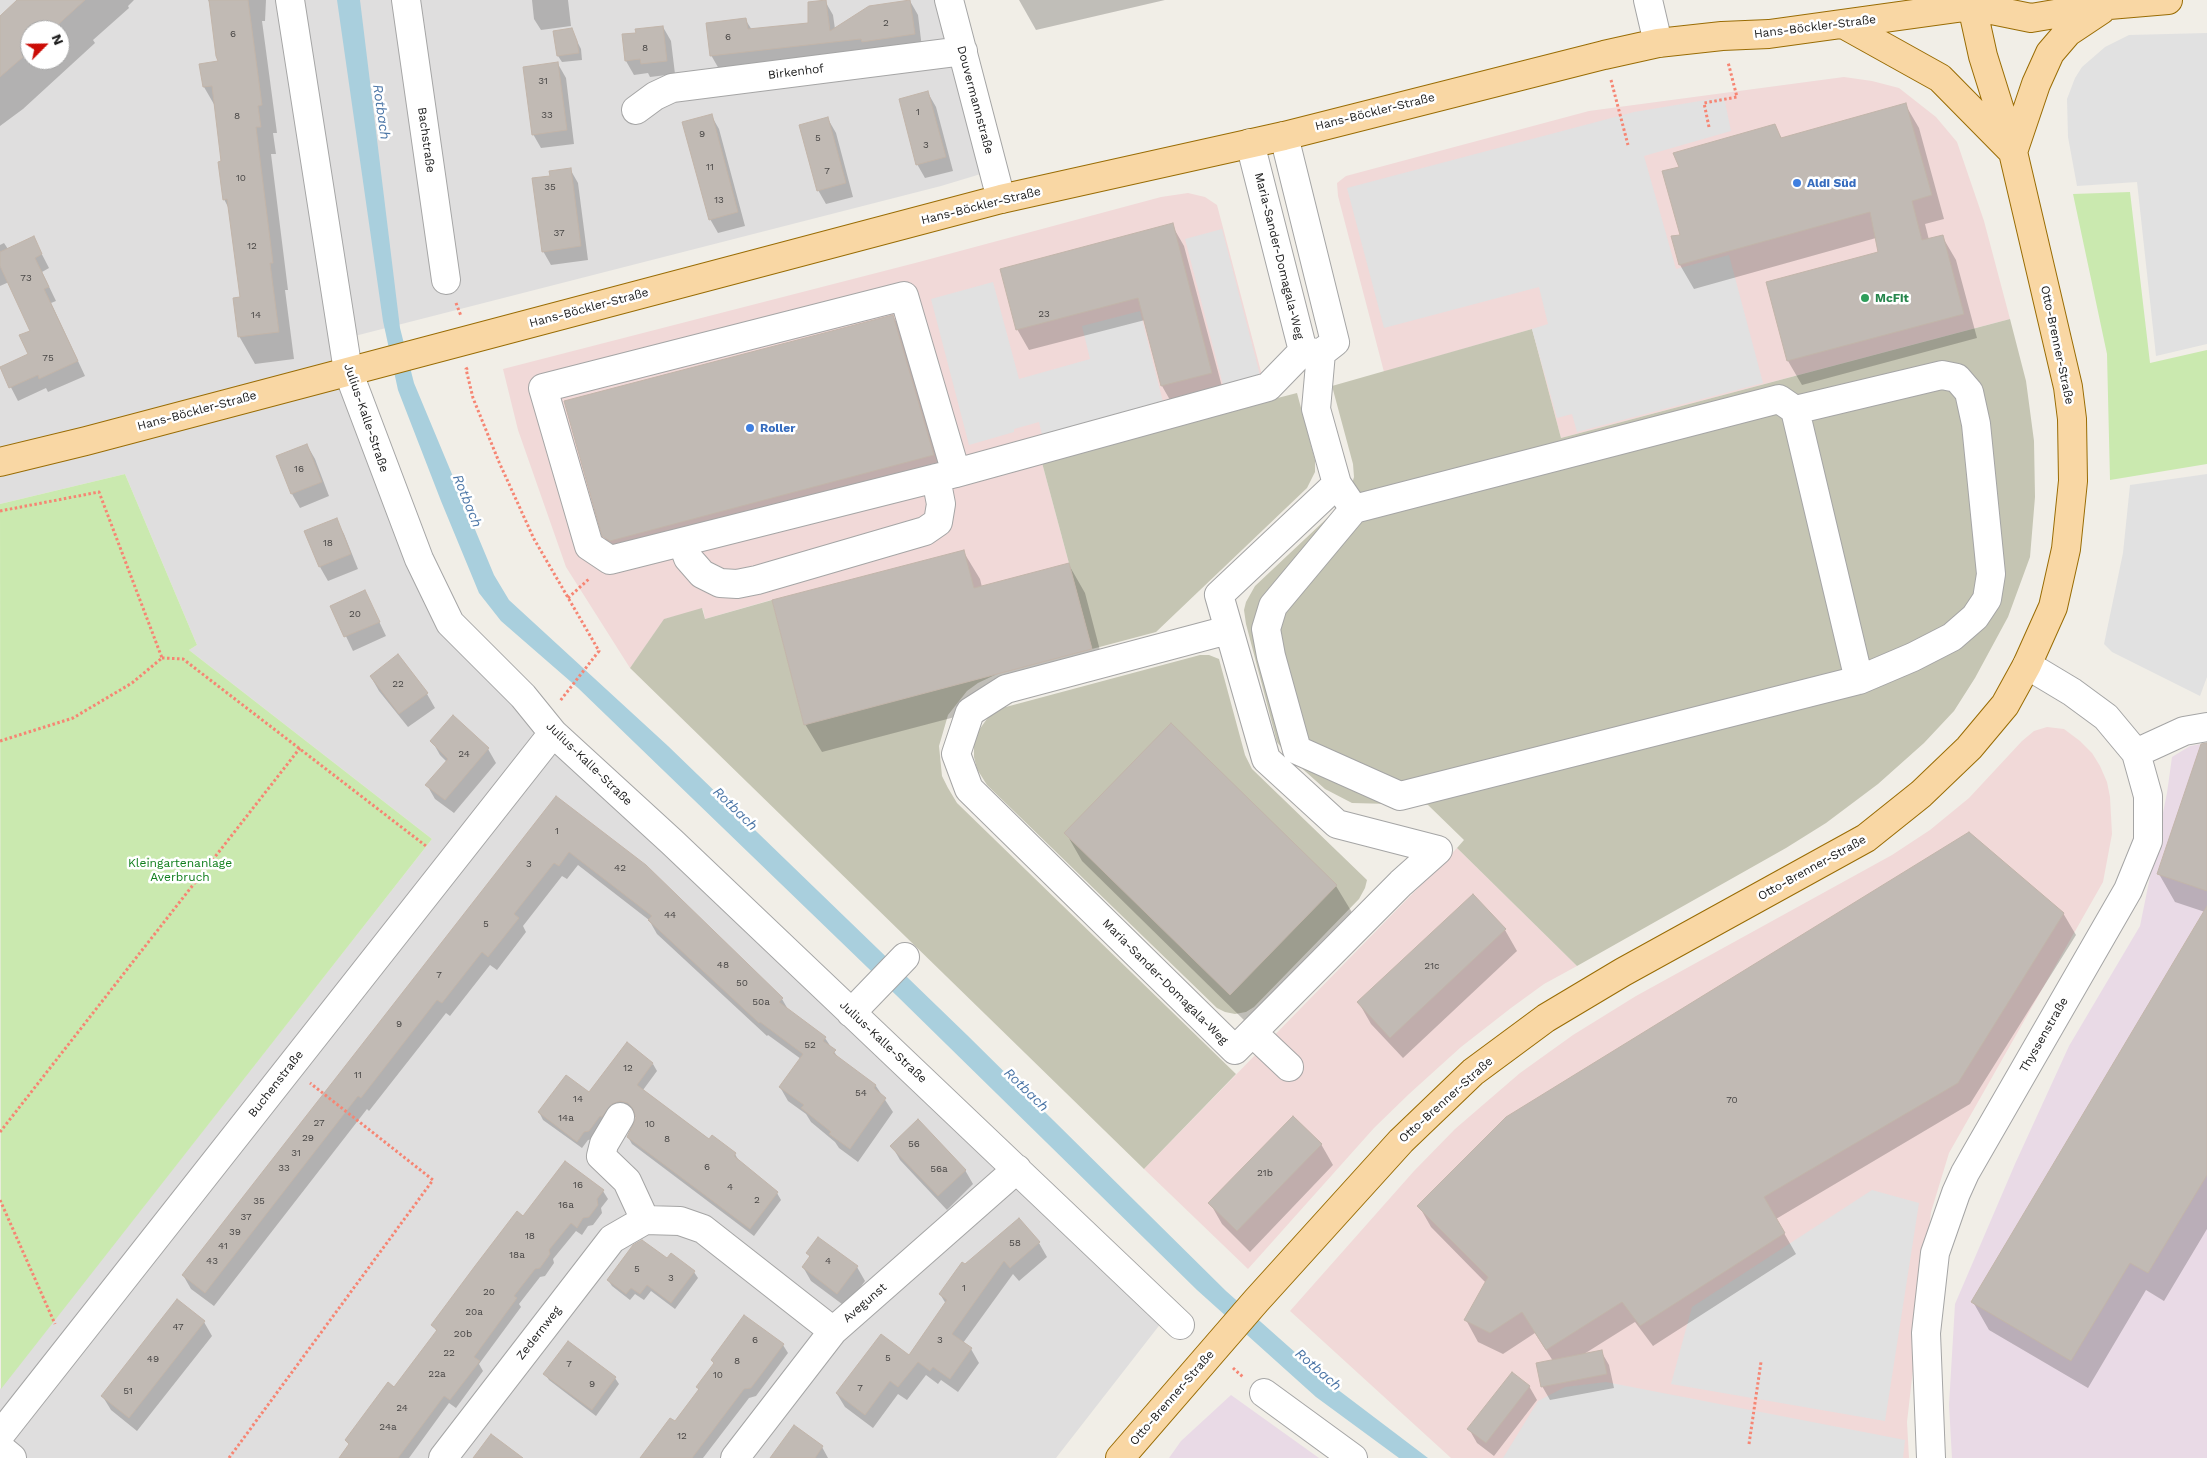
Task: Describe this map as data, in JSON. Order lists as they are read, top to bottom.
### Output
{
  "streets": {
    "main road": ["Hans-Böckler-Straße", "Otto-Brenner-Straße"],
    "street": [
      "Birkenhof",
      "Douvermannstraße",
      "Bachstraße",
      "Maria-Sander-Domagala-Weg",
      "Julius-Kalle-Straße",
      "Thyssenstraße",
      "Buchenstraße",
      "Avegunst",
      "Zedernweg"
    ]
  },
  "crossings": [
    ["Hans-Böckler-Straße", "Douvermannstraße"],
    ["Hans-Böckler-Straße", "Maria-Sander-Domagala-Weg"],
    ["Hans-Böckler-Straße", "Otto-Brenner-Straße"],
    ["Hans-Böckler-Straße", "Julius-Kalle-Straße"],
    ["Birkenhof", "Douvermannstraße"],
    ["Otto-Brenner-Straße", "Thyssenstraße"],
    ["Julius-Kalle-Straße", "Buchenstraße"],
    ["Julius-Kalle-Straße", "Avegunst"]
  ],
  "water": ["Rotbach"],
  "parks": ["Kleingartenanlage Averbruch"],
  "places": ["Aldi Süd", "McFit", "Roller"],
  "house_numbers": [
    "2",
    "6",
    "6",
    "8",
    "31",
    "1",
    "33",
    "8",
    "9",
    "5",
    "3",
    "11",
    "7",
    "10",
    "35",
    "13",
    "37",
    "12",
    "73",
    "23",
    "14",
    "75",
    "16",
    "18",
    "20",
    "22",
    "24",
    "1",
    "3",
    "42",
    "44",
    "5",
    "48",
    "21c",
    "7",
    "50",
    "50a",
    "9",
    "52",
    "12",
    "11",
    "54",
    "14",
    "70",
    "14a",
    "27",
    "10",
    "29",
    "8",
    "56",
    "31",
    "6",
    "33",
    "56a",
    "21b",
    "16",
    "4",
    "2",
    "35",
    "16a",
    "37",
    "39",
    "18",
    "58",
    "41",
    "18a",
    "43",
    "4",
    "5",
    "3",
    "1",
    "20",
    "20a",
    "47",
    "20b",
    "6",
    "3",
    "22",
    "5",
    "49",
    "8",
    "7",
    "22a",
    "10",
    "9",
    "7",
    "51",
    "24",
    "24a",
    "12"
  ],
  "north": "top right"
}
